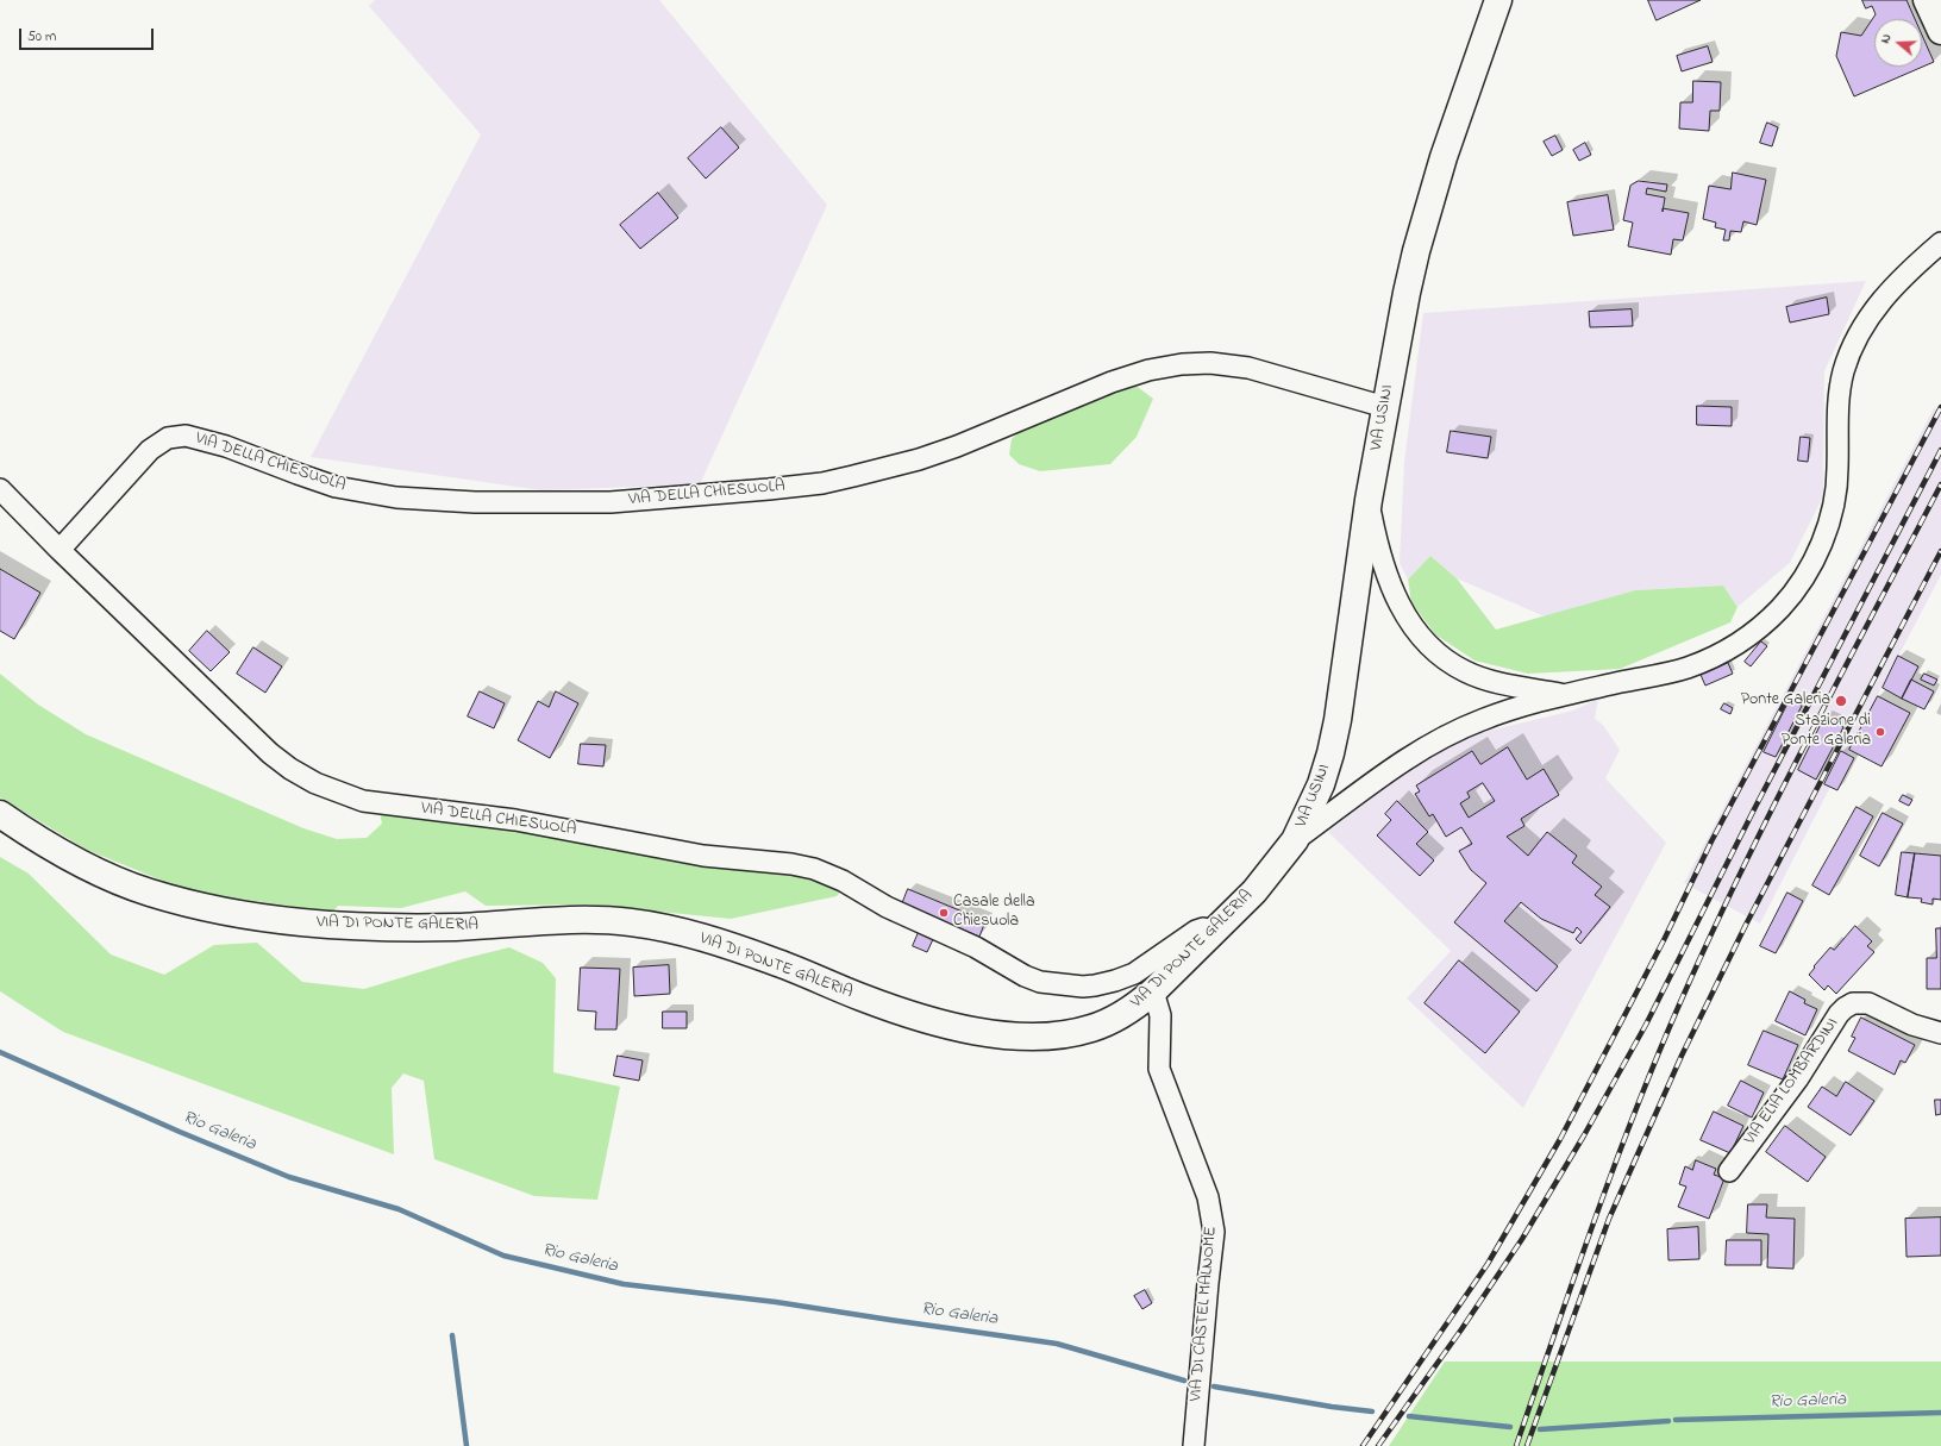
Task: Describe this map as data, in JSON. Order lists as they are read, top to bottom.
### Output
{
  "streets": {
    "main road": ["VIA USINI", "VIA DI PONTE GALERIA"],
    "street": ["VIA DELLA CHIESUOLA", "VIA ELIA LOMBARDINI", "VIA DI CASTEL MALNOME"]
  },
  "crossings": [
    ["VIA USINI", "VIA DELLA CHIESUOLA"],
    ["VIA USINI", "VIA DI PONTE GALERIA"],
    ["VIA DELLA CHIESUOLA", "VIA DI PONTE GALERIA"],
    ["VIA DI PONTE GALERIA", "VIA DI CASTEL MALNOME"]
  ],
  "water": ["Rio Galeria"],
  "places": ["Ponte Galeria", "Stazione di Ponte Galeria", "Casale della Chiesuola"],
  "scale_bar": "50 m",
  "north": "left"
}
